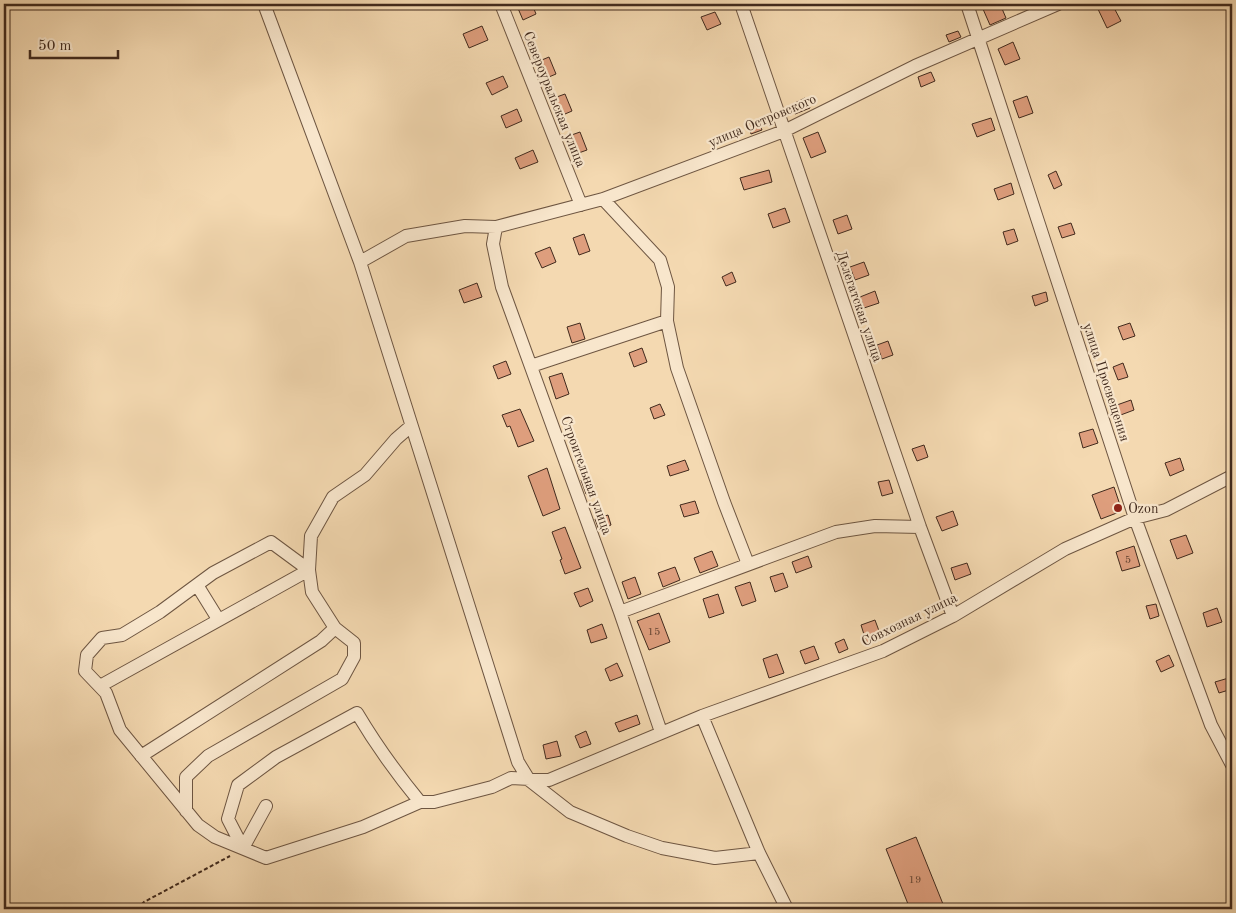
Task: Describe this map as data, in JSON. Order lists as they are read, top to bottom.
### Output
{
  "streets": {
    "street": [
      "Североуральская улица",
      "улица Островского",
      "Делегатская улица",
      "улица Просвещения",
      "Строительная улица",
      "Совхозная улица"
    ]
  },
  "crossings": [
    ["Североуральская улица", "улица Островского"],
    ["улица Островского", "Делегатская улица"],
    ["улица Островского", "улица Просвещения"],
    ["улица Островского", "Строительная улица"],
    ["Делегатская улица", "Совхозная улица"],
    ["улица Просвещения", "Совхозная улица"],
    ["Строительная улица", "Совхозная улица"]
  ],
  "places": ["Ozon"],
  "house_numbers": ["5", "15", "19"],
  "scale_bar": "50 m"
}
